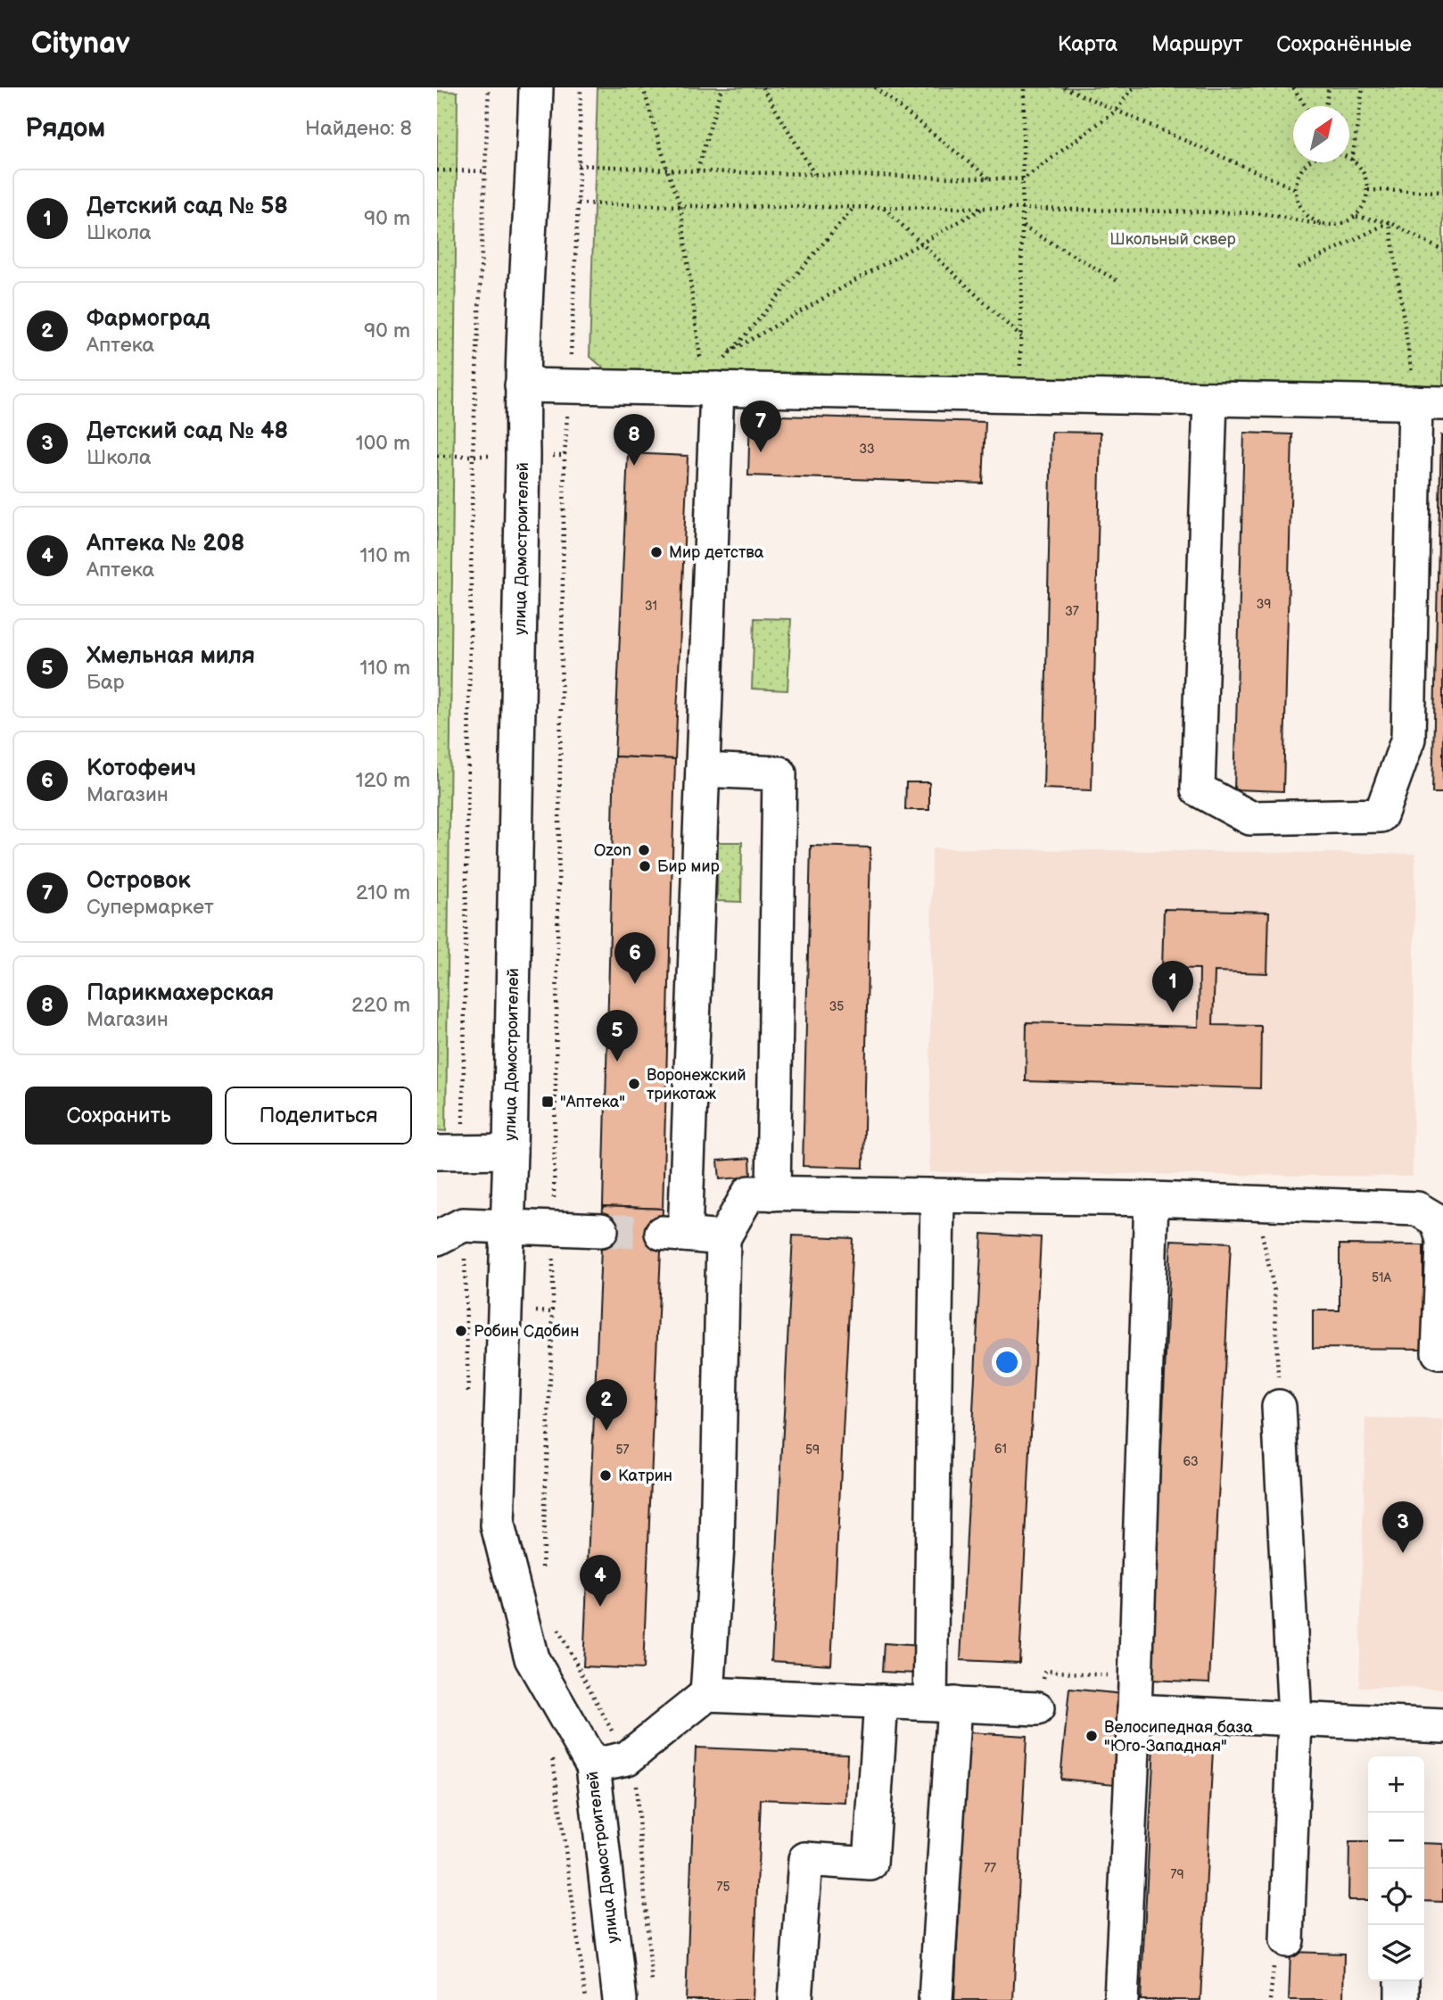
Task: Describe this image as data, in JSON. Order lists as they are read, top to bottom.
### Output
{
  "streets": {
    "street": ["улица Домостроителей"]
  },
  "parks": ["Школьный сквер"],
  "places": {
    "other": [
      "Мир детства",
      "Ozon",
      "Бир мир",
      "Воронежский трикотаж",
      "Робин Сдобин",
      "Катрин",
      "Велосипедная база \"Юго-Западная\""
    ],
    "transit": ["\"Аптека\""]
  },
  "house_numbers": [
    "33",
    "39",
    "31",
    "37",
    "35",
    "51А",
    "61",
    "57",
    "59",
    "63",
    "77",
    "79",
    "75"
  ],
  "north": "top right",
  "page": {
    "header": "Citynav",
    "nav": ["Карта", "Маршрут", "Сохранённые"],
    "heading": ["Рядом", "Найдено: 8"],
    "list": [
      {
        "mark": "1",
        "name": "Детский сад № 58",
        "note": "Школа",
        "value": "90 m"
      },
      {
        "mark": "2",
        "name": "Фармоград",
        "note": "Аптека",
        "value": "90 m"
      },
      {
        "mark": "3",
        "name": "Детский сад № 48",
        "note": "Школа",
        "value": "100 m"
      },
      {
        "mark": "4",
        "name": "Аптека № 208",
        "note": "Аптека",
        "value": "110 m"
      },
      {
        "mark": "5",
        "name": "Хмельная миля",
        "note": "Бар",
        "value": "110 m"
      },
      {
        "mark": "6",
        "name": "Котофеич",
        "note": "Магазин",
        "value": "120 m"
      },
      {
        "mark": "7",
        "name": "Островок",
        "note": "Супермаркет",
        "value": "210 m"
      },
      {
        "mark": "8",
        "name": "Парикмахерская",
        "note": "Магазин",
        "value": "220 m"
      }
    ],
    "pins": [
      "7",
      "8",
      "6",
      "1",
      "5",
      "2",
      "3",
      "4"
    ],
    "buttons": ["Сохранить", "Поделиться"],
    "map_buttons": ["+", "−"]
  }
}
